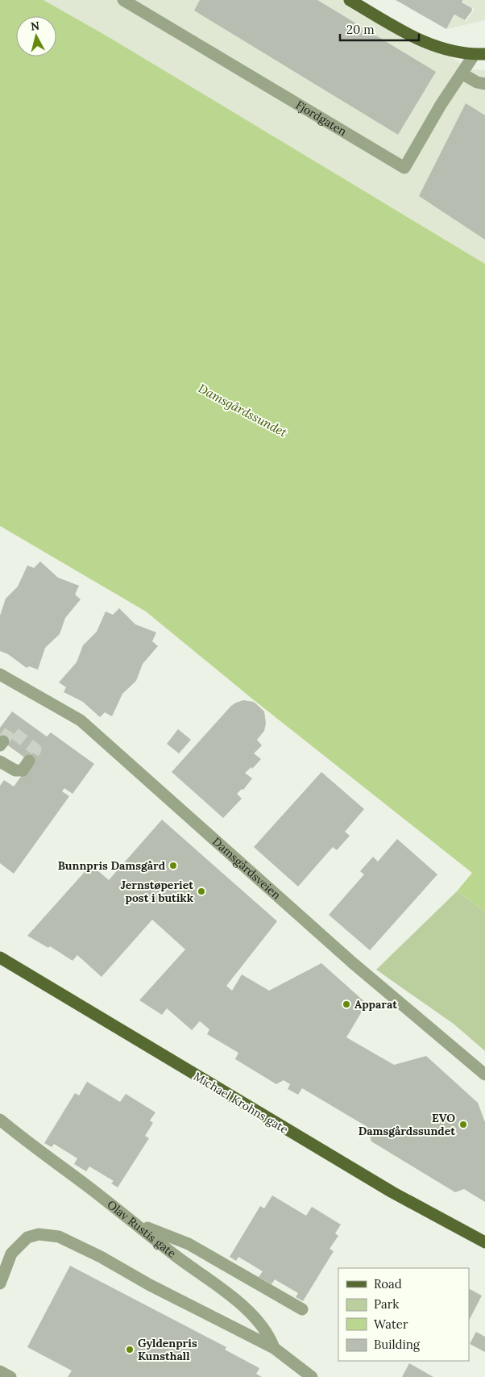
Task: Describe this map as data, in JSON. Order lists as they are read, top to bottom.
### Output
{
  "streets": {
    "main road": ["Michael Krohns gate"],
    "street": ["Fjordgaten", "Damsgårdsveien", "Olav Rustis gate"]
  },
  "water": ["Damsgårdssundet"],
  "places": [
    "Bunnpris Damsgård",
    "Jernstøperiet post i butikk",
    "Apparat",
    "EVO Damsgårdssundet",
    "Gyldenpris Kunsthall"
  ],
  "legend": [
    "Road",
    "Park",
    "Water",
    "Building"
  ],
  "scale_bar": "20 m",
  "north": "top"
}
